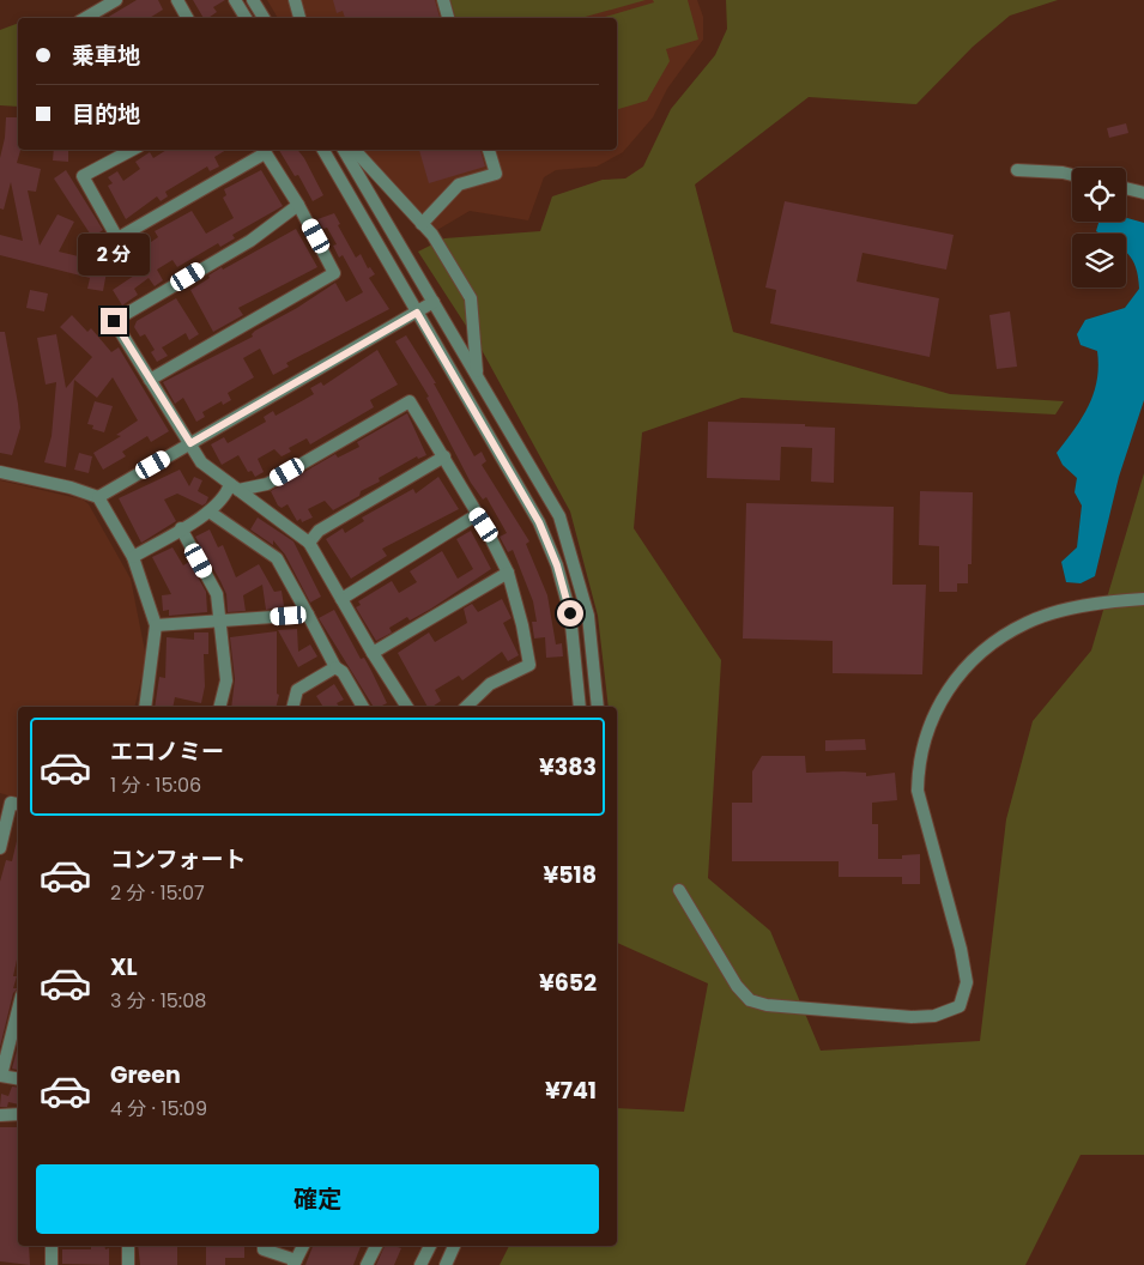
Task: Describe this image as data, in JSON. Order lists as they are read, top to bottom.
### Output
{
  "page": {
    "banner": ["乗車地", "目的地"],
    "bubble": "2 分",
    "list": [
      {
        "name": "エコノミー",
        "note": "1 分 · 15:06",
        "value": "¥383"
      },
      {
        "name": "コンフォート",
        "note": "2 分 · 15:07",
        "value": "¥518"
      },
      {
        "name": "XL",
        "note": "3 分 · 15:08",
        "value": "¥652"
      },
      {
        "name": "Green",
        "note": "4 分 · 15:09",
        "value": "¥741"
      }
    ],
    "buttons": "確定"
  }
}
